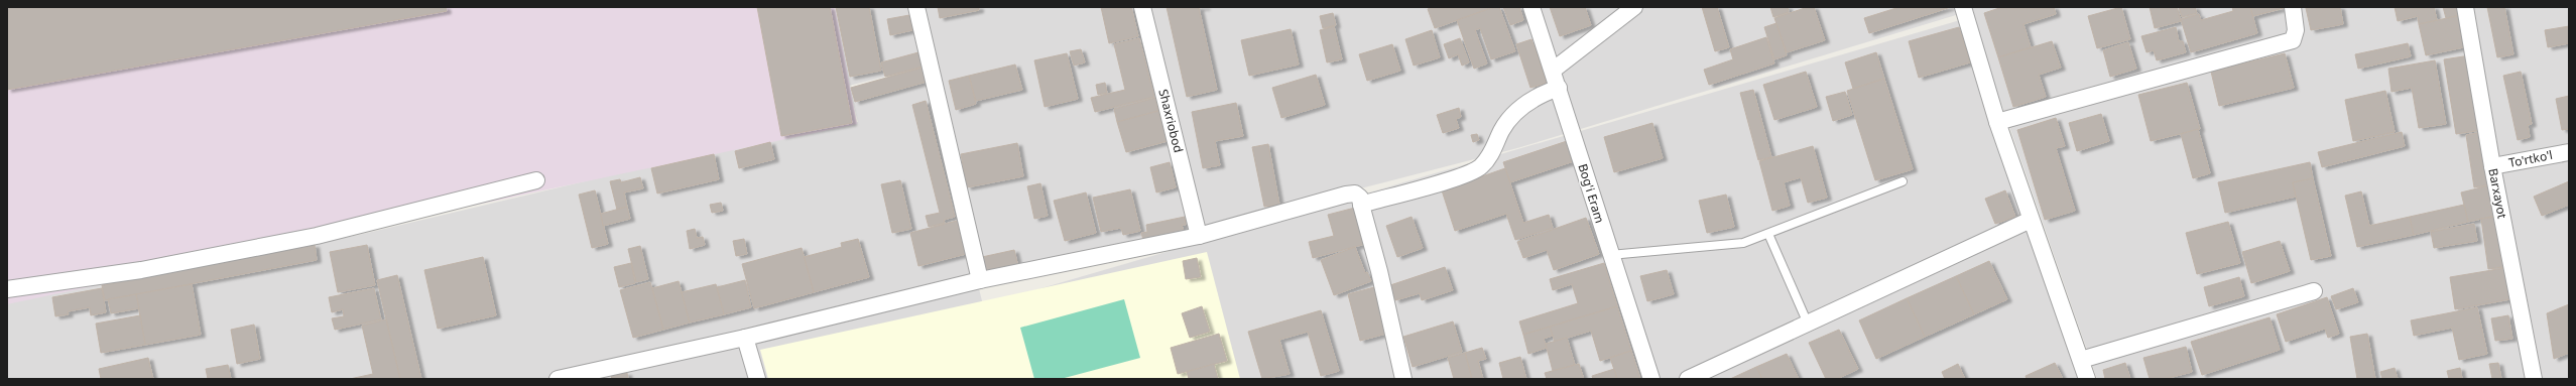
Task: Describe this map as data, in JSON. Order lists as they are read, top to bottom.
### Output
{
  "streets": {
    "street": [
      "Shaxriobod",
      "To'rtko'l",
      "Bog'i Eram",
      "Barxayot"
    ]
  },
  "crossings": [
    ["To'rtko'l", "Barxayot"]
  ]
}
